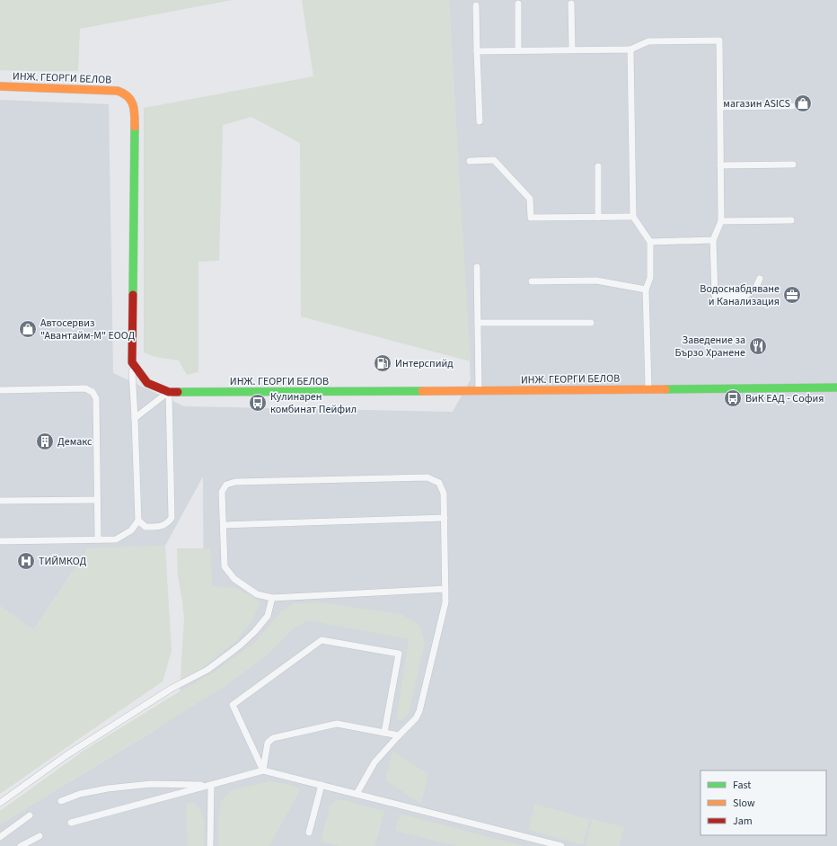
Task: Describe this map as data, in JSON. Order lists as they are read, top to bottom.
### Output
{
  "streets": {
    "street": ["ИНЖ. ГЕОРГИ БЕЛОВ"]
  },
  "places": {
    "shop": ["магазин ASICS", "Автосервиз \"Авантайм-М\" ЕООД"],
    "office": ["Водоснабдяване и Канализация"],
    "restaurant": ["Заведение за Бързо Хранене"],
    "fuel station": ["Интерспийд"],
    "bus stop": ["ВиК ЕАД - София", "Кулинарен комбинат Пейфил"],
    "building": ["Демакс"],
    "hospital": ["ТИЙМКОД"]
  },
  "legend": ["Fast", "Slow", "Jam"]
}
